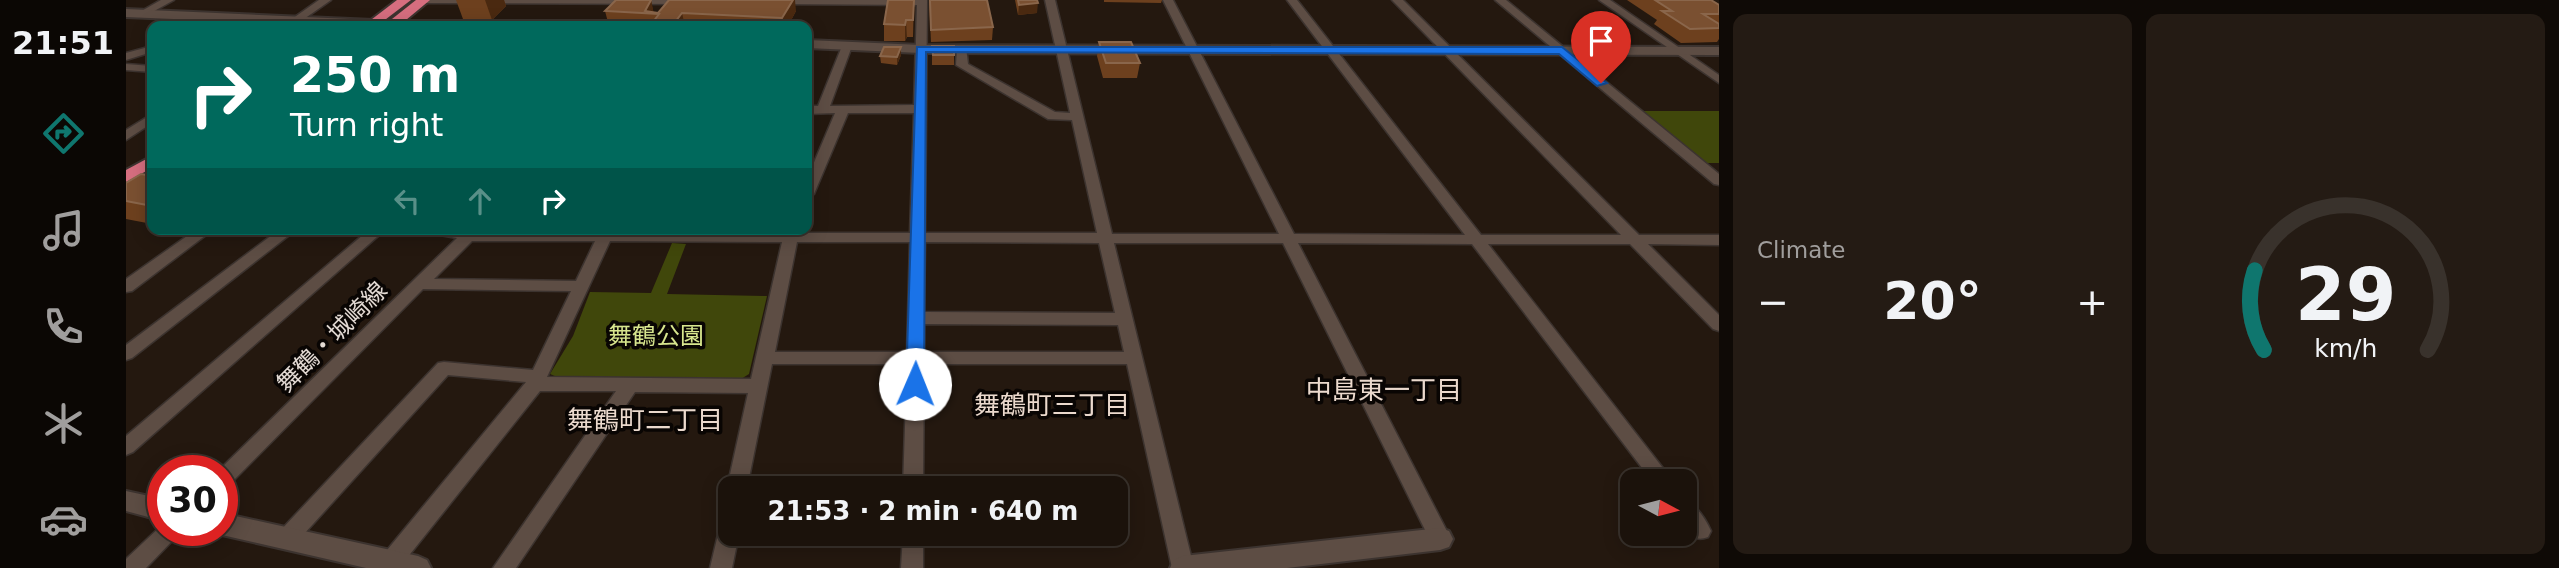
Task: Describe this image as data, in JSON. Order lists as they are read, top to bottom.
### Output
{
  "streets": {
    "street": ["舞鶴・城崎線"]
  },
  "districts": ["中島東一丁目", "舞鶴町三丁目", "舞鶴町二丁目"],
  "parks": ["舞鶴公園"],
  "north": "right",
  "page": {
    "tabs": "21:51",
    "tile": "Climate",
    "turn": ["250 m", "Turn right"],
    "heat": ["−", "20°", "+"],
    "limit": "30",
    "trip": "21:53 · 2 min · 640 m",
    "gauge": ["29", "km/h"]
  }
}
